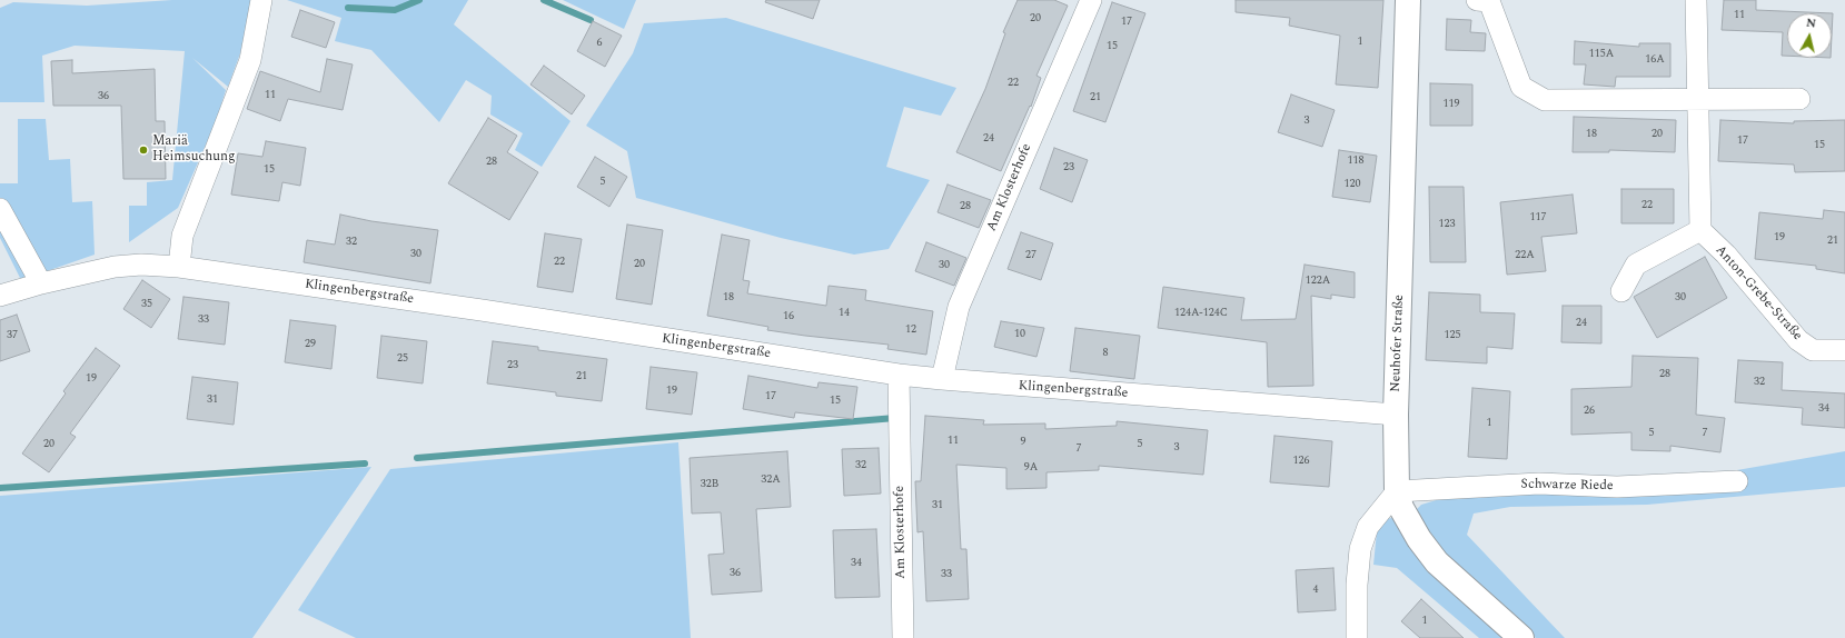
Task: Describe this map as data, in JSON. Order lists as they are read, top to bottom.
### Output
{
  "streets": {
    "street": [
      "Am Klosterhofe",
      "Klingenbergstraße",
      "Anton-Grebe-Straße",
      "Neuhofer Straße",
      "Schwarze Riede"
    ]
  },
  "crossings": [
    ["Am Klosterhofe", "Klingenbergstraße"],
    ["Klingenbergstraße", "Neuhofer Straße"],
    ["Neuhofer Straße", "Schwarze Riede"]
  ],
  "places": ["Mariä Heimsuchung"],
  "house_numbers": [
    "11",
    "20",
    "17",
    "1",
    "6",
    "15",
    "115A",
    "16A",
    "22",
    "11",
    "36",
    "21",
    "119",
    "3",
    "18",
    "20",
    "24",
    "17",
    "15",
    "118",
    "28",
    "23",
    "15",
    "5",
    "120",
    "22",
    "28",
    "117",
    "123",
    "19",
    "21",
    "32",
    "30",
    "27",
    "22A",
    "22",
    "20",
    "30",
    "122A",
    "18",
    "30",
    "35",
    "14",
    "124A-124C",
    "16",
    "33",
    "24",
    "12",
    "10",
    "37",
    "125",
    "29",
    "8",
    "25",
    "23",
    "28",
    "21",
    "19",
    "32",
    "19",
    "17",
    "31",
    "15",
    "34",
    "26",
    "1",
    "5",
    "7",
    "11",
    "9",
    "20",
    "5",
    "3",
    "7",
    "126",
    "32",
    "9A",
    "32A",
    "32B",
    "31",
    "34",
    "36",
    "33",
    "4",
    "1"
  ],
  "north": "top"
}
